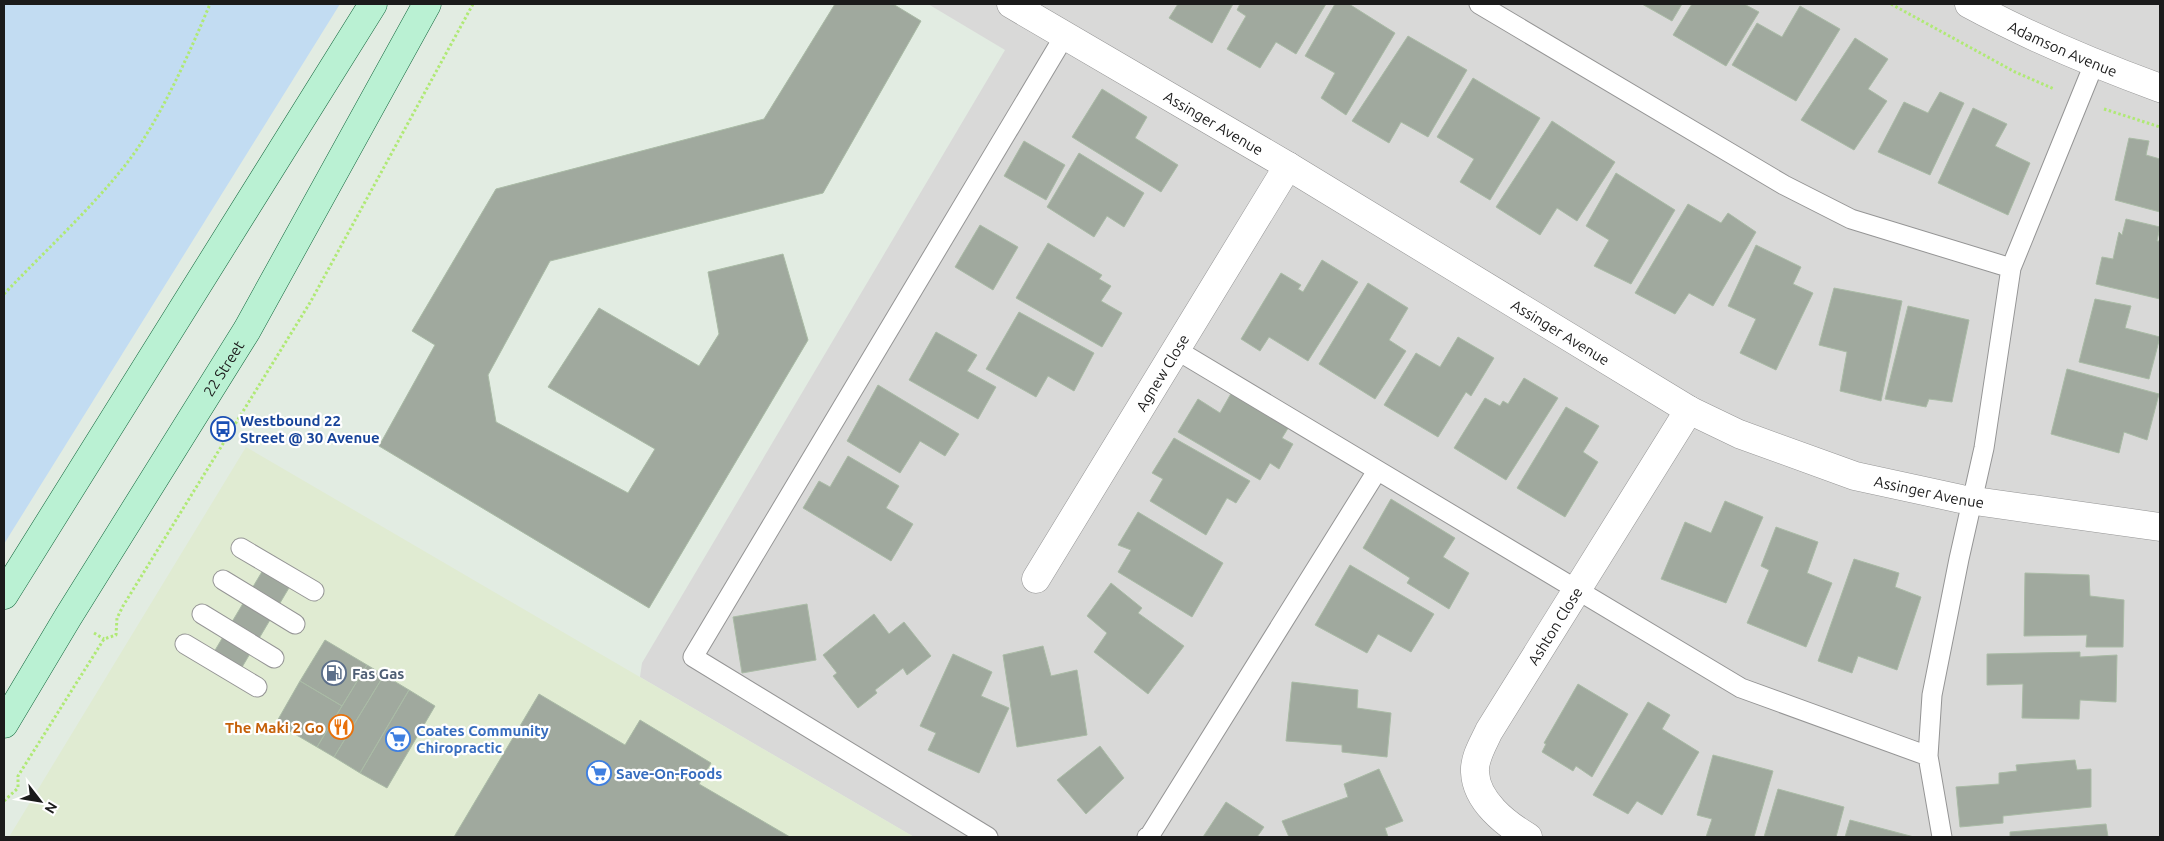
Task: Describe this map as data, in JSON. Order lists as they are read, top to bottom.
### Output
{
  "streets": {
    "main road": ["22 Street"],
    "street": [
      "Adamson Avenue",
      "Assinger Avenue",
      "Agnew Close",
      "Ashton Close"
    ]
  },
  "crossings": [
    ["Assinger Avenue", "Agnew Close"],
    ["Assinger Avenue", "Ashton Close"]
  ],
  "places": {
    "bus stop": ["Westbound 22 Street @ 30 Avenue"],
    "fuel station": ["Fas Gas"],
    "restaurant": ["The Maki 2 Go"],
    "supermarket": ["Coates Community Chiropractic", "Save-On-Foods"]
  },
  "north": "bottom right"
}
